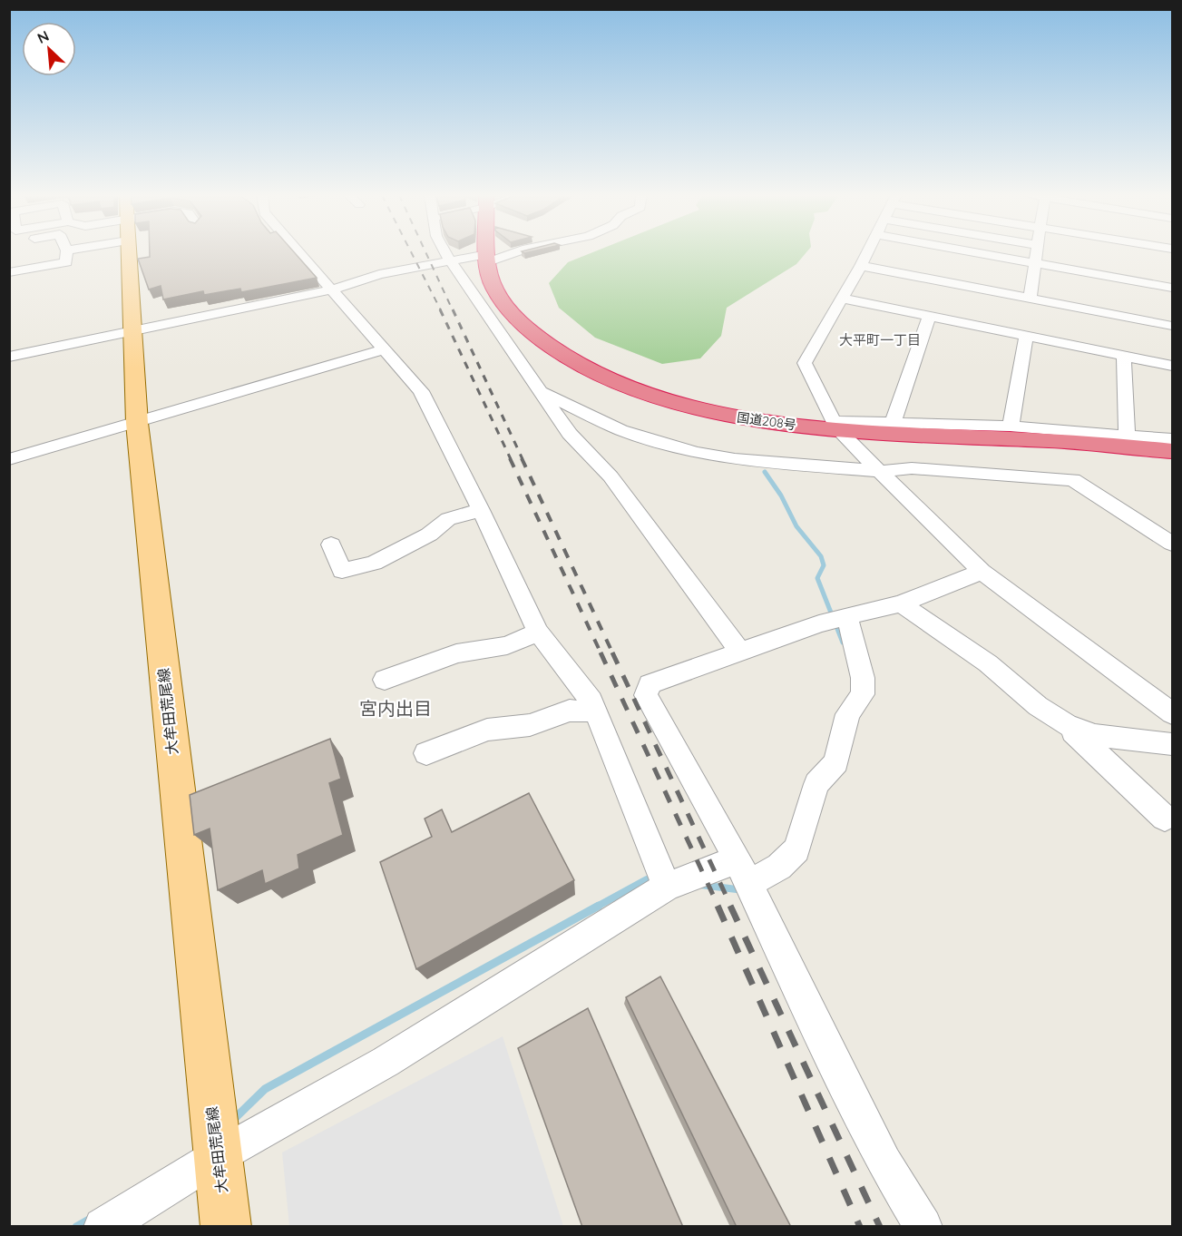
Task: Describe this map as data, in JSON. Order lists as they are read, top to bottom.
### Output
{
  "streets": {
    "highway": ["国道208号"],
    "main road": ["大牟田荒尾線"]
  },
  "districts": ["大平町一丁目", "宮内出目"],
  "north": "top left"
}
